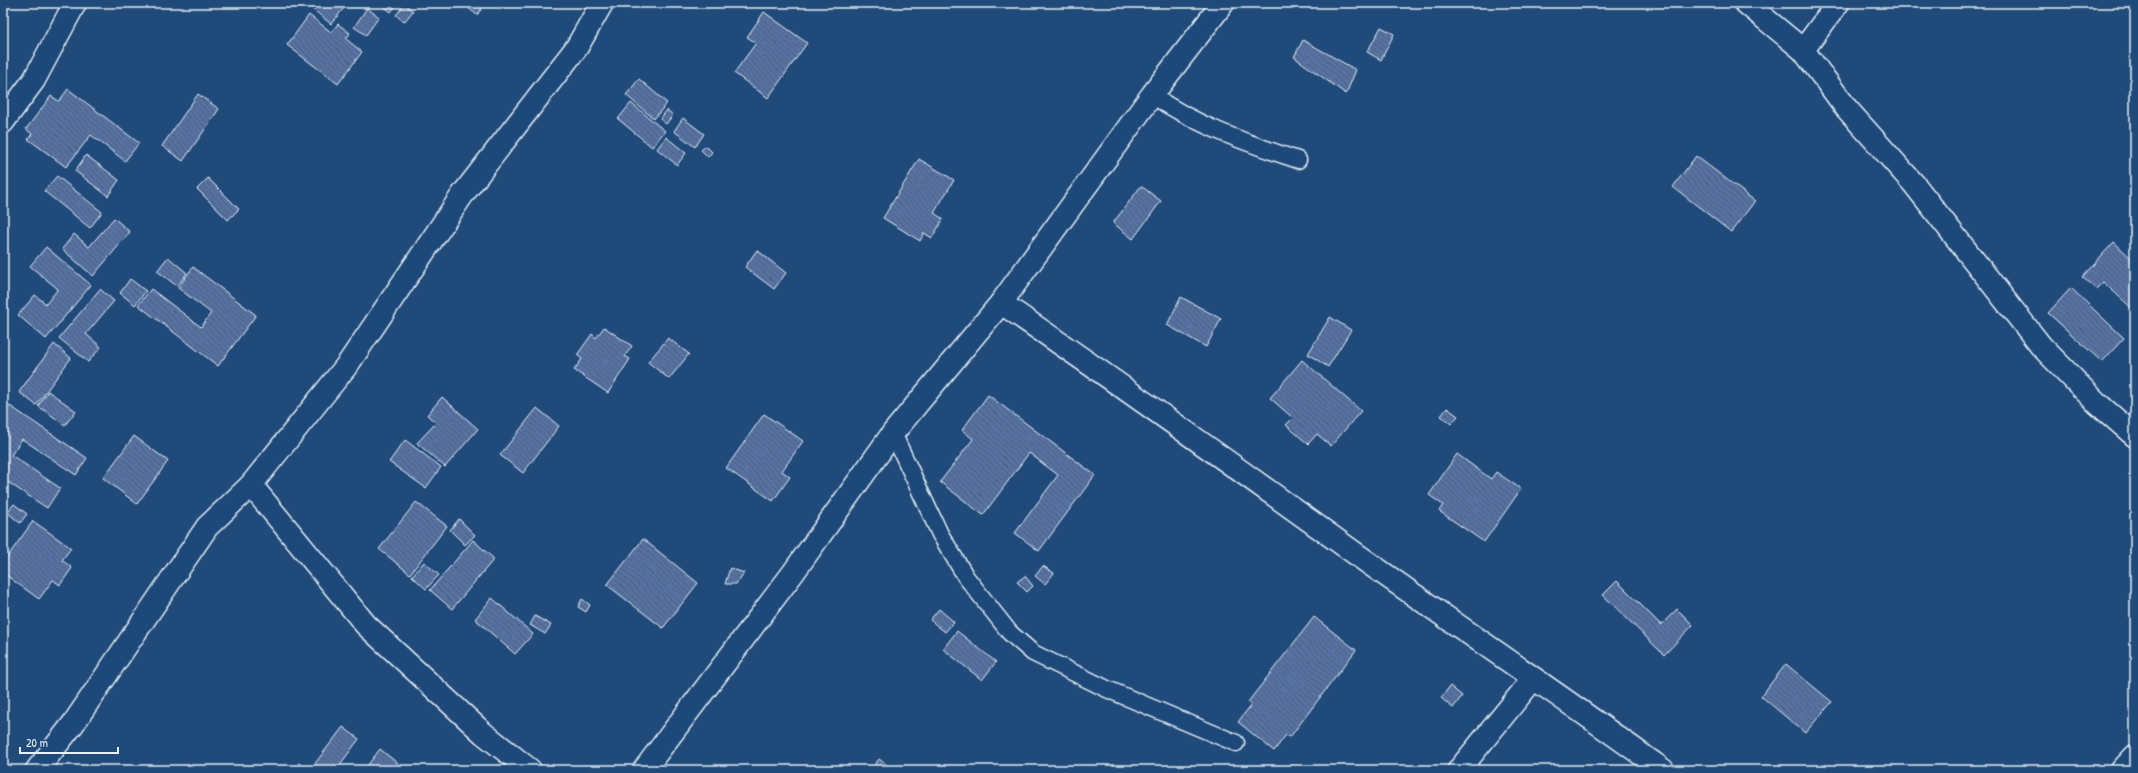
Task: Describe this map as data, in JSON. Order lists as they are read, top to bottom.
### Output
{
  "scale_bar": "20 m"
}
